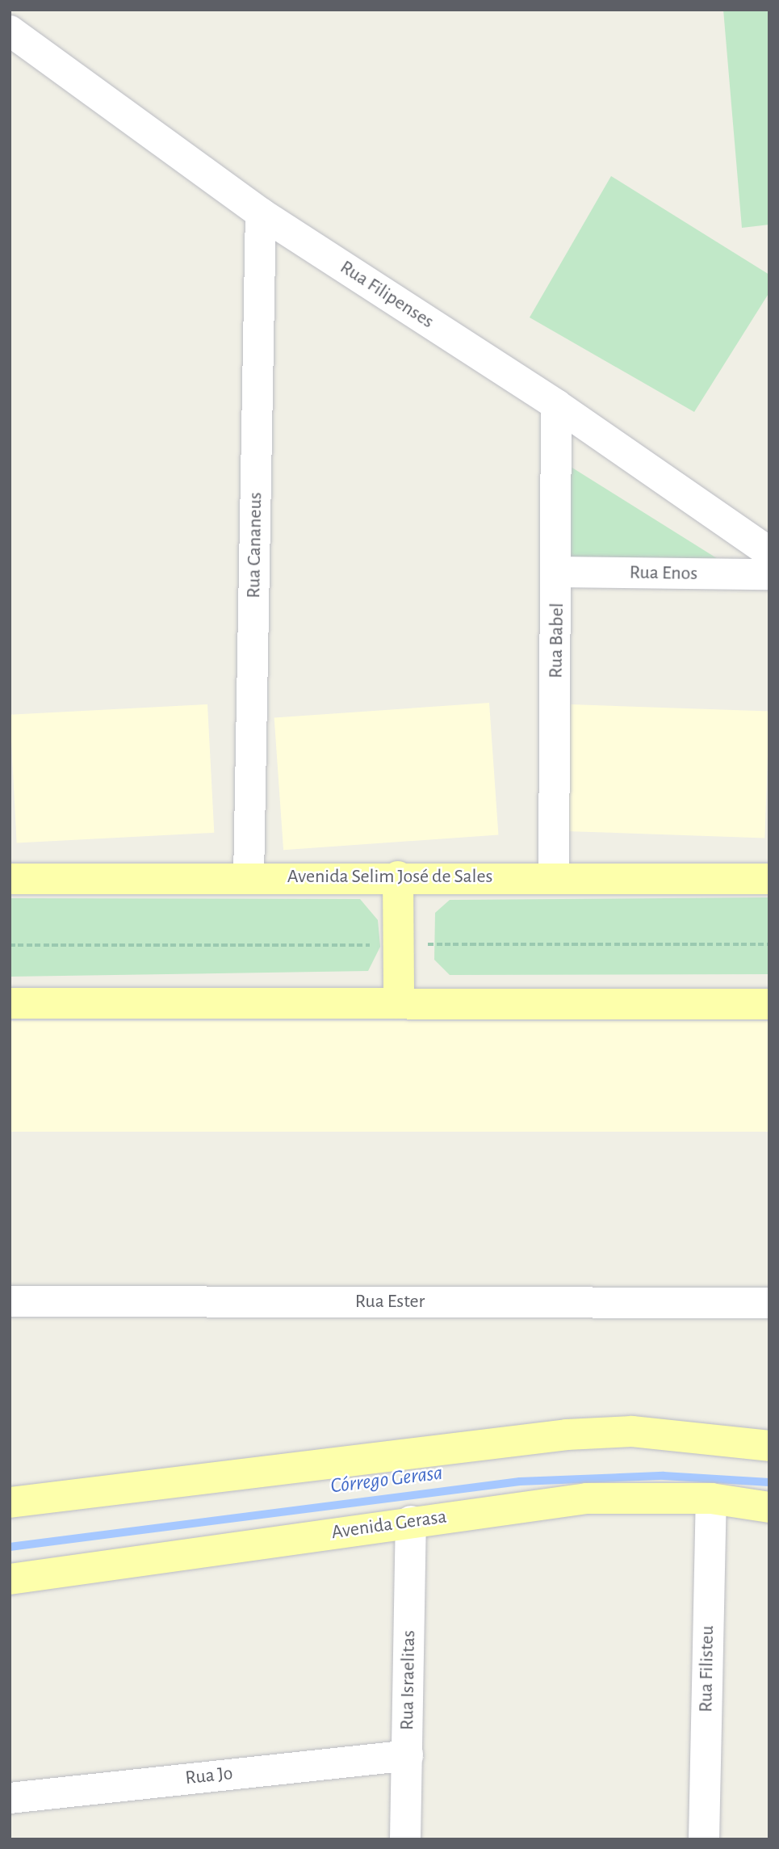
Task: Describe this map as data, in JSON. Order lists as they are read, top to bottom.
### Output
{
  "streets": {
    "main road": ["Avenida Selim José de Sales", "Avenida Gerasa"],
    "street": [
      "Rua Filipenses",
      "Rua Cananeus",
      "Rua Enos",
      "Rua Babel",
      "Rua Ester",
      "Rua Filisteu",
      "Rua Israelitas",
      "Rua Jo"
    ]
  },
  "crossings": [
    ["Rua Filipenses", "Rua Cananeus"],
    ["Rua Filipenses", "Rua Babel"],
    ["Rua Cananeus", "Avenida Selim José de Sales"],
    ["Rua Enos", "Rua Babel"],
    ["Rua Babel", "Avenida Selim José de Sales"],
    ["Avenida Gerasa", "Rua Filisteu"],
    ["Avenida Gerasa", "Rua Israelitas"],
    ["Rua Israelitas", "Rua Jo"]
  ],
  "water": ["Córrego Gerasa"]
}
